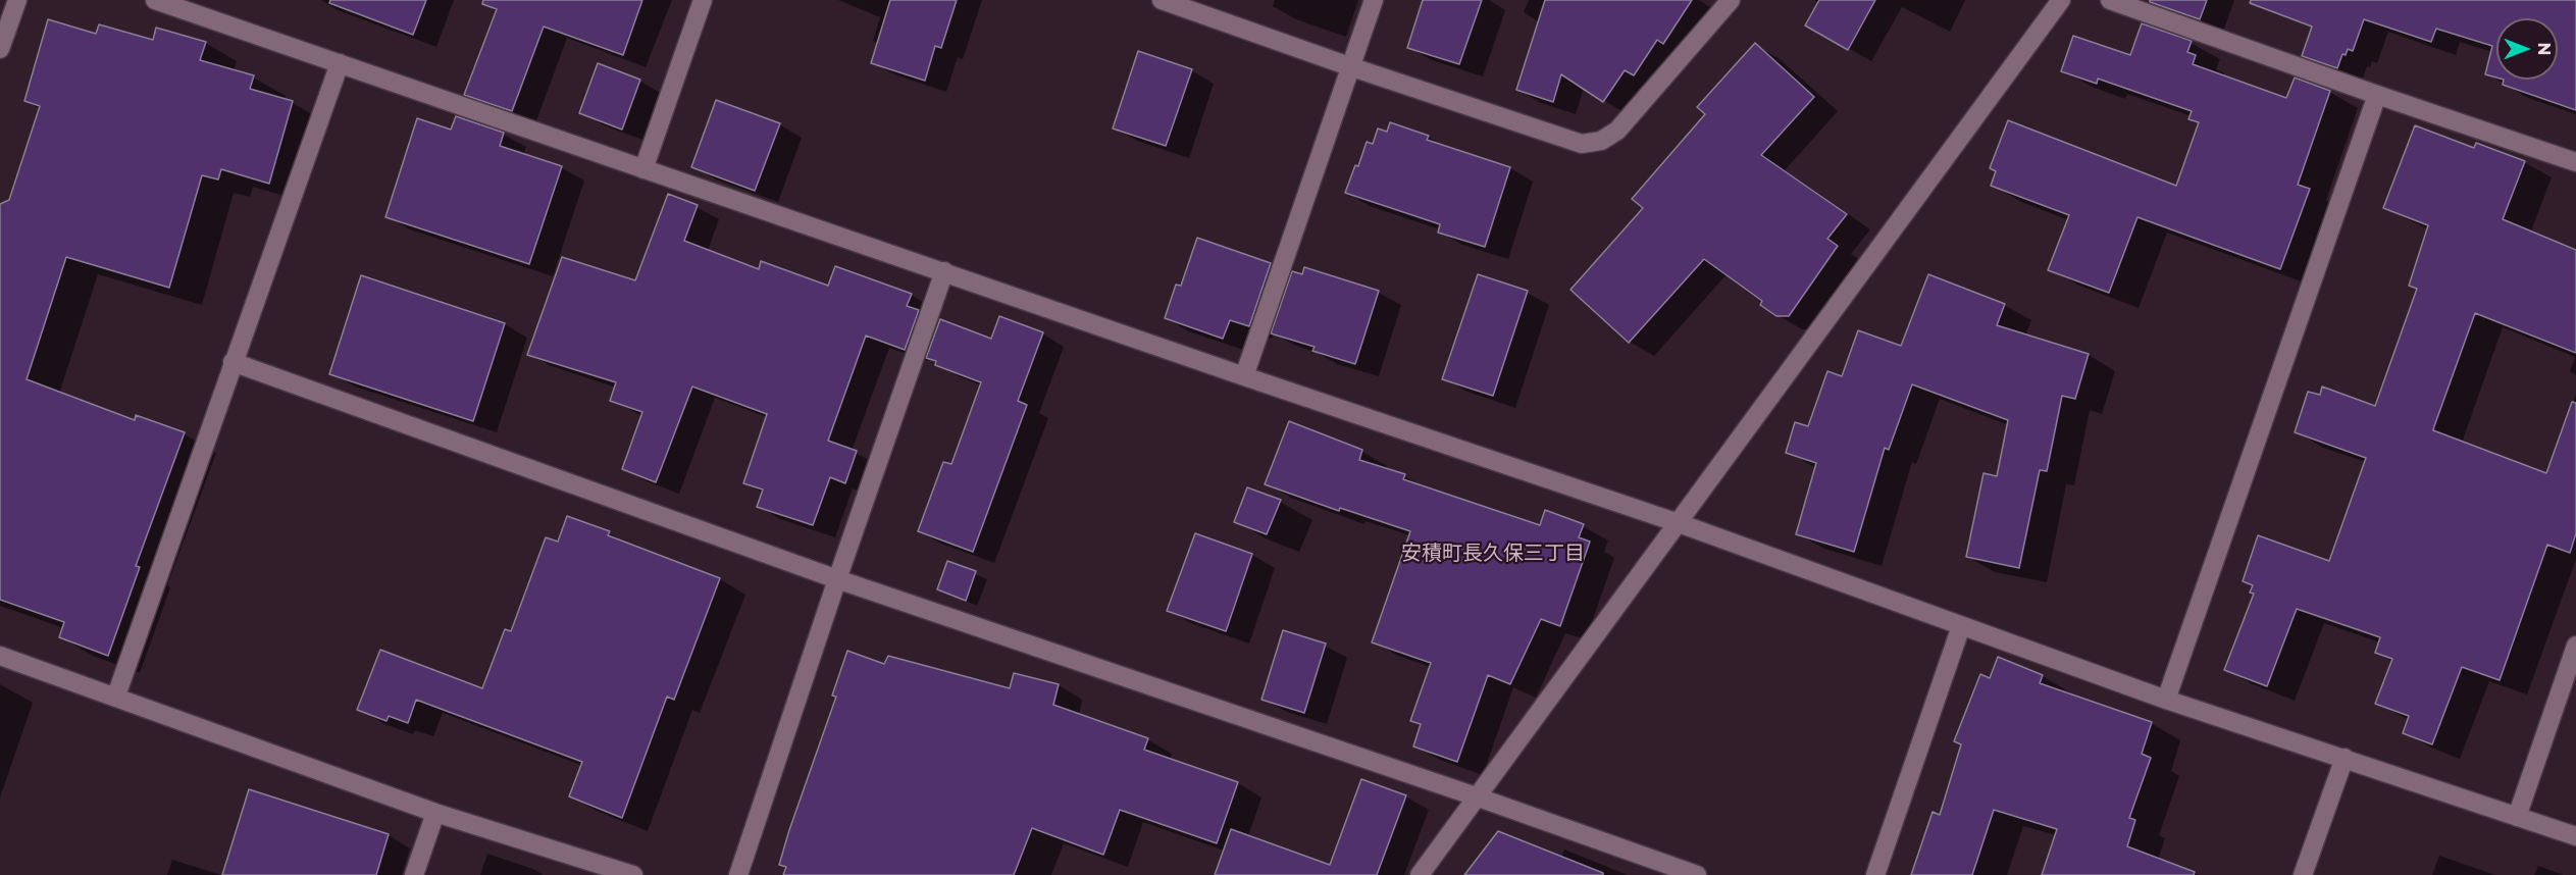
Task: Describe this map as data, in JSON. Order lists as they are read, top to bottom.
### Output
{
  "districts": ["安積町長久保三丁目"],
  "north": "right"
}
